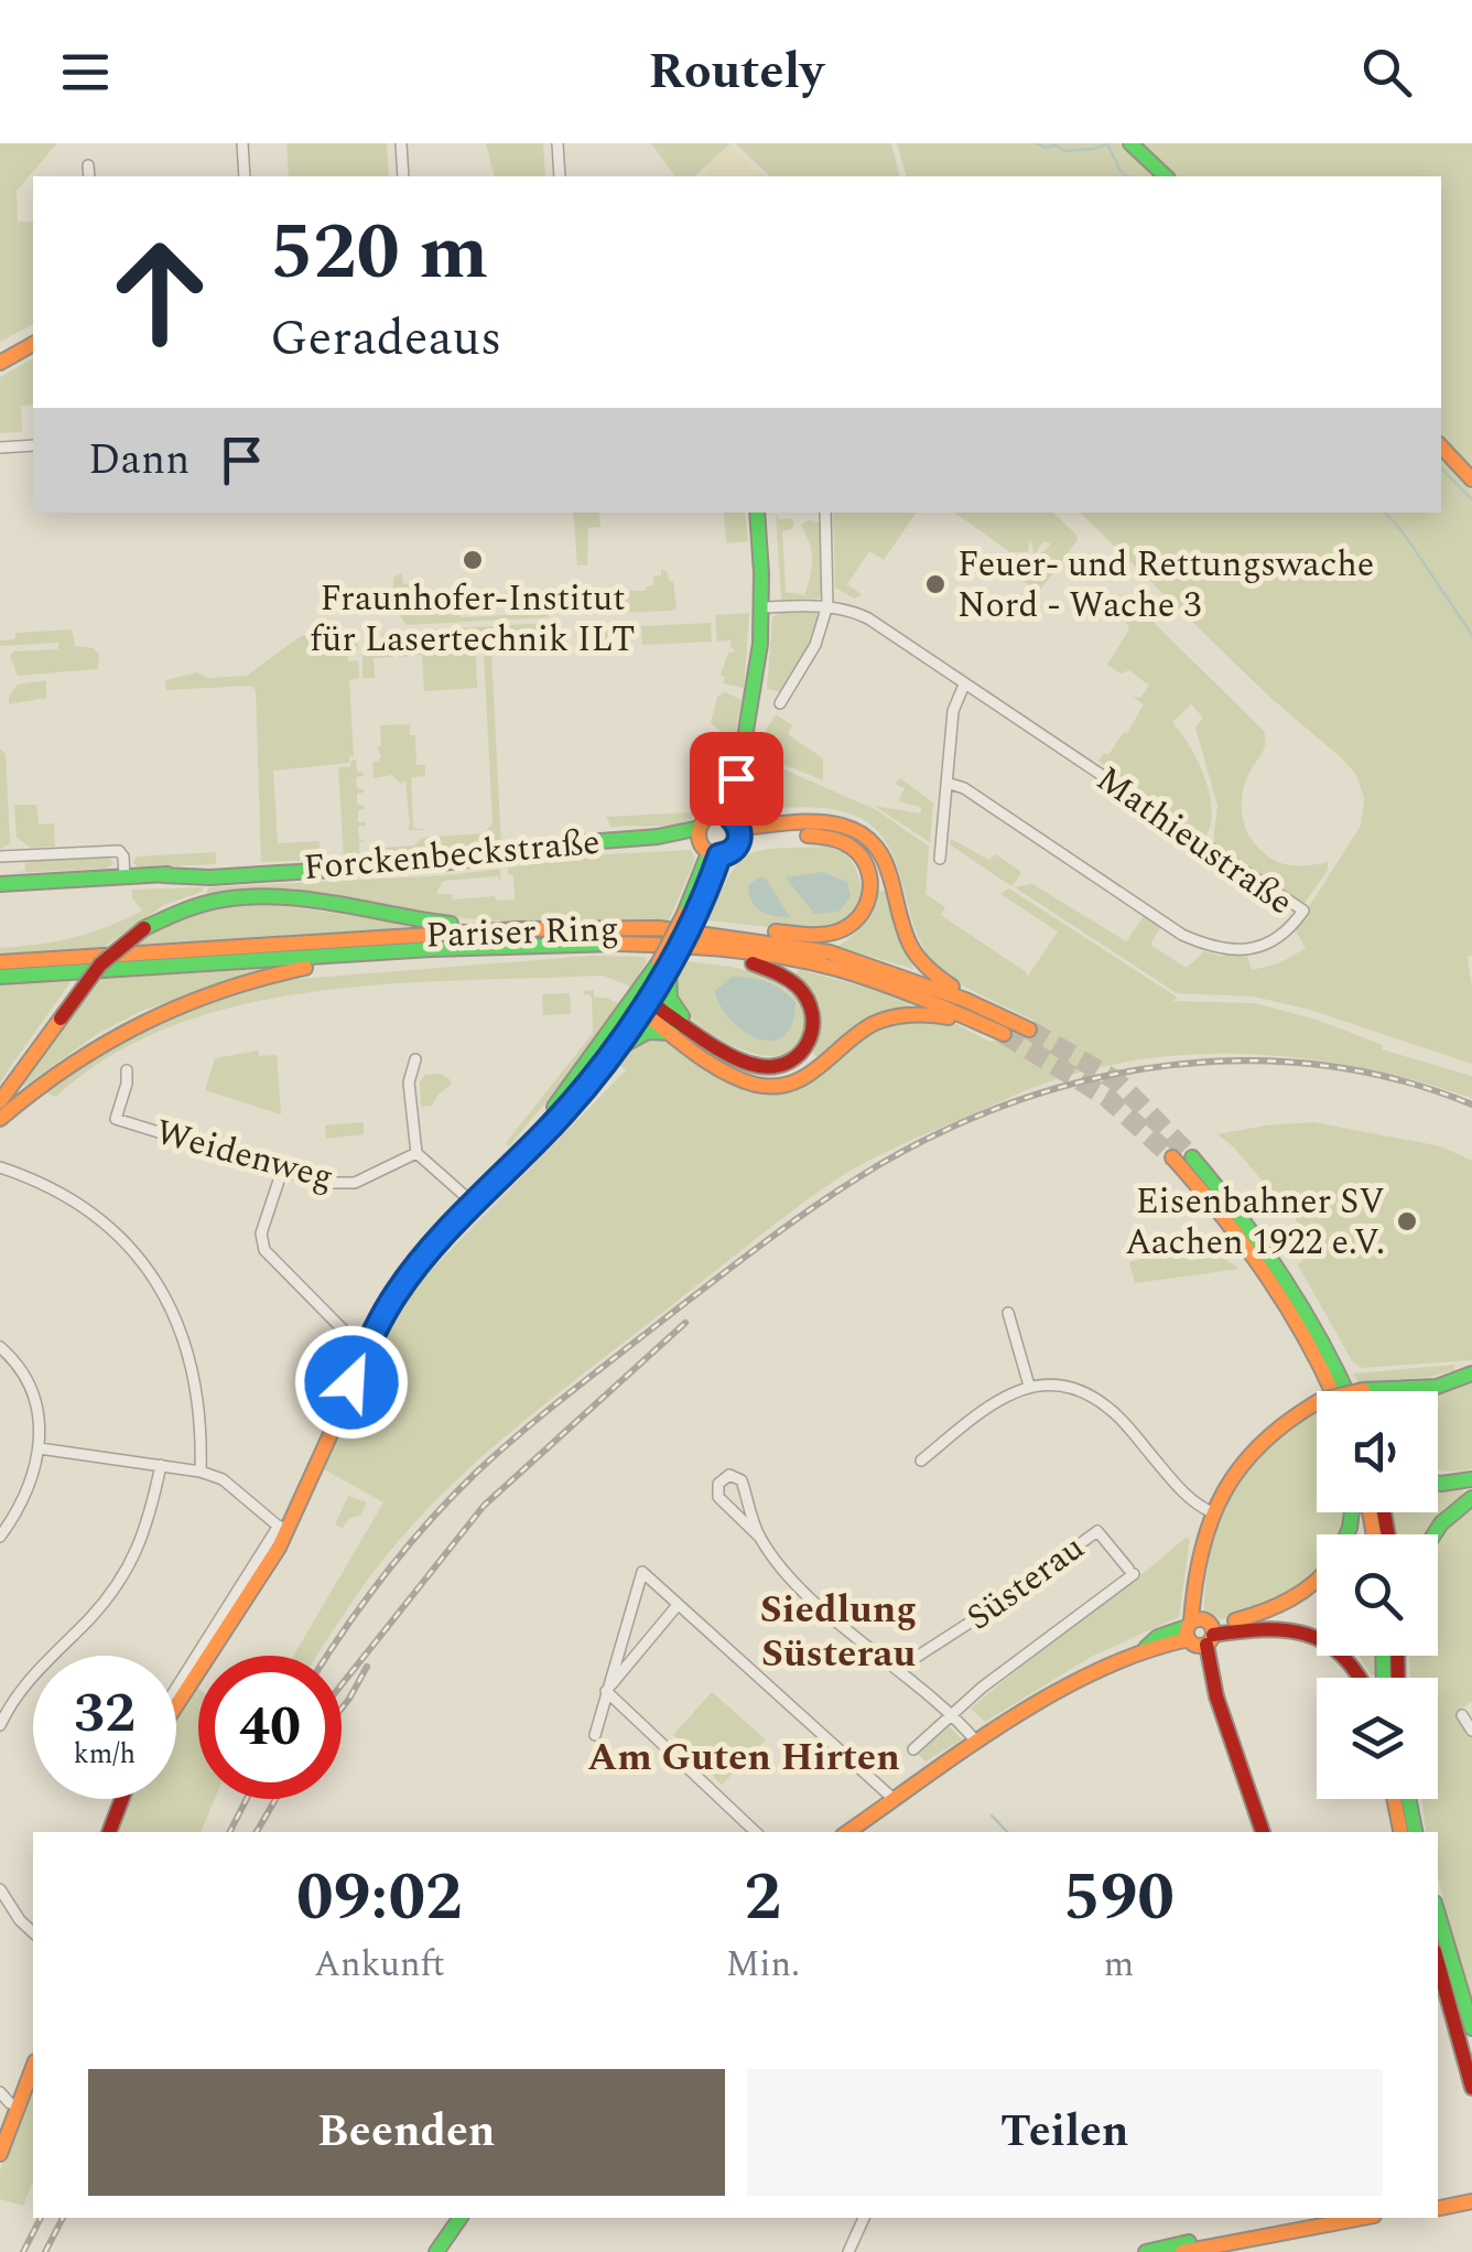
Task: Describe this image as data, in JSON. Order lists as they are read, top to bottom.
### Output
{
  "streets": {
    "main road": ["Forckenbeckstraße", "Pariser Ring"],
    "street": ["Mathieustraße", "Weidenweg", "Süsterau"]
  },
  "districts": ["Siedlung Süsterau", "Am Guten Hirten"],
  "places": ["Fraunhofer-Institut für Lasertechnik ILT", "Feuer- und Rettungswache Nord - Wache 3", "Eisenbahner SV Aachen 1922 e.V."],
  "page": {
    "header": "Routely",
    "turn": ["520 m", "Geradeaus"],
    "then": "Dann",
    "speed": "32 km/h",
    "limit": "40",
    "eta": [
      "09:02",
      "Ankunft",
      "2",
      "Min.",
      "590",
      "m"
    ],
    "buttons": ["Beenden", "Teilen"]
  }
}
